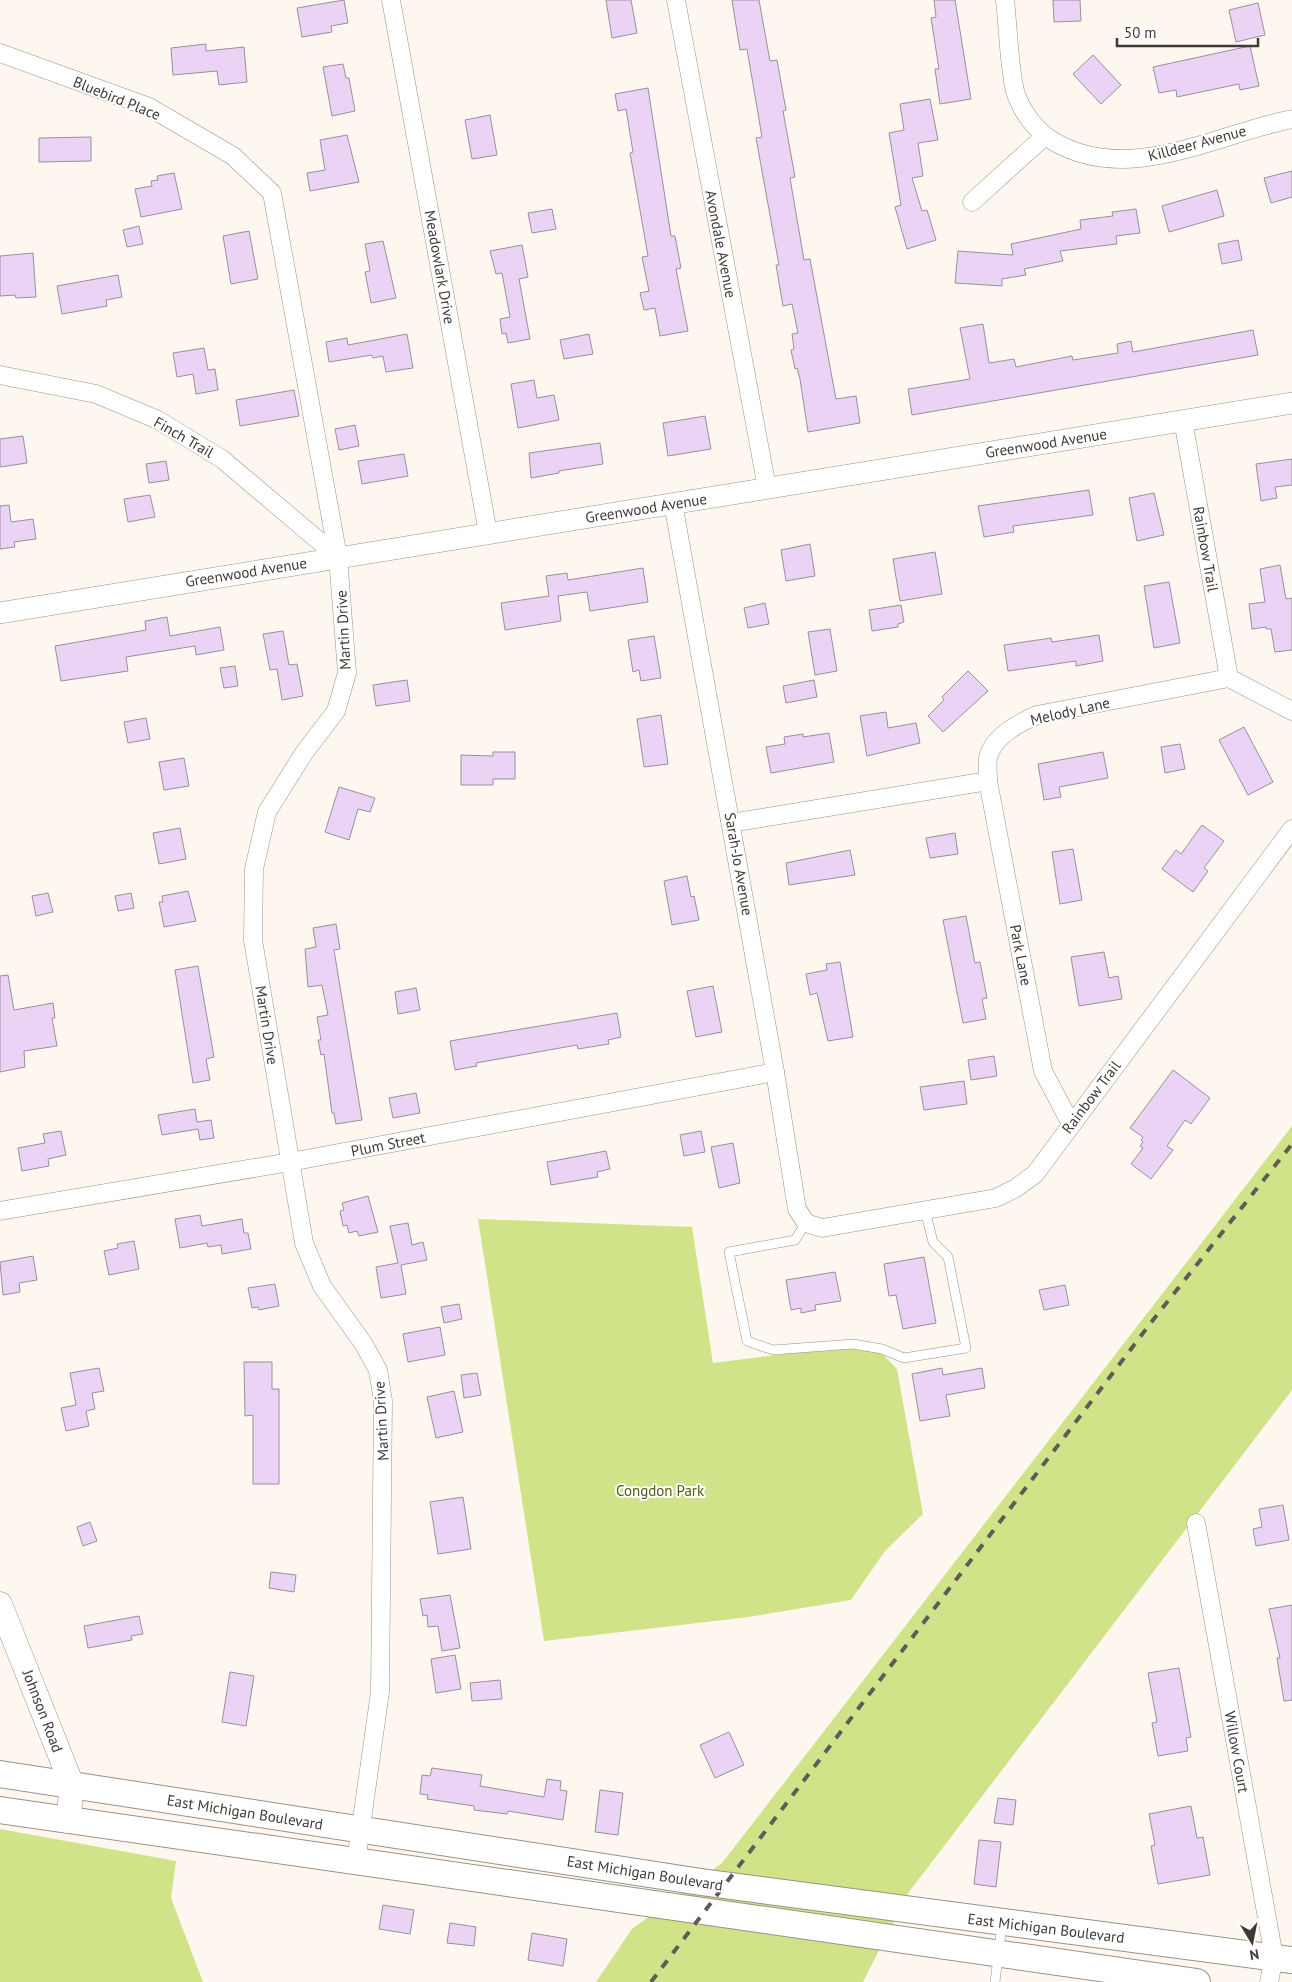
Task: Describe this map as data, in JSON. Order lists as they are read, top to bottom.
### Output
{
  "streets": {
    "main road": ["Johnson Road", "East Michigan Boulevard"],
    "street": [
      "Bluebird Place",
      "Killdeer Avenue",
      "Avondale Avenue",
      "Meadowlark Drive",
      "Finch Trail",
      "Greenwood Avenue",
      "Rainbow Trail",
      "Martin Drive",
      "Melody Lane",
      "Sarah-Jo Avenue",
      "Park Lane",
      "Plum Street",
      "Willow Court"
    ]
  },
  "crossings": [
    ["Bluebird Place", "Martin Drive"],
    ["Avondale Avenue", "Greenwood Avenue"],
    ["Meadowlark Drive", "Greenwood Avenue"],
    ["Finch Trail", "Greenwood Avenue"],
    ["Finch Trail", "Martin Drive"],
    ["Greenwood Avenue", "Rainbow Trail"],
    ["Greenwood Avenue", "Martin Drive"],
    ["Greenwood Avenue", "Sarah-Jo Avenue"],
    ["Rainbow Trail", "Melody Lane"],
    ["Rainbow Trail", "Sarah-Jo Avenue"],
    ["Rainbow Trail", "Park Lane"],
    ["Martin Drive", "Plum Street"],
    ["Martin Drive", "East Michigan Boulevard"],
    ["Melody Lane", "Park Lane"],
    ["Sarah-Jo Avenue", "Plum Street"],
    ["Johnson Road", "East Michigan Boulevard"],
    ["Willow Court", "East Michigan Boulevard"]
  ],
  "parks": ["Congdon Park"],
  "scale_bar": "50 m",
  "north": "bottom"
}
